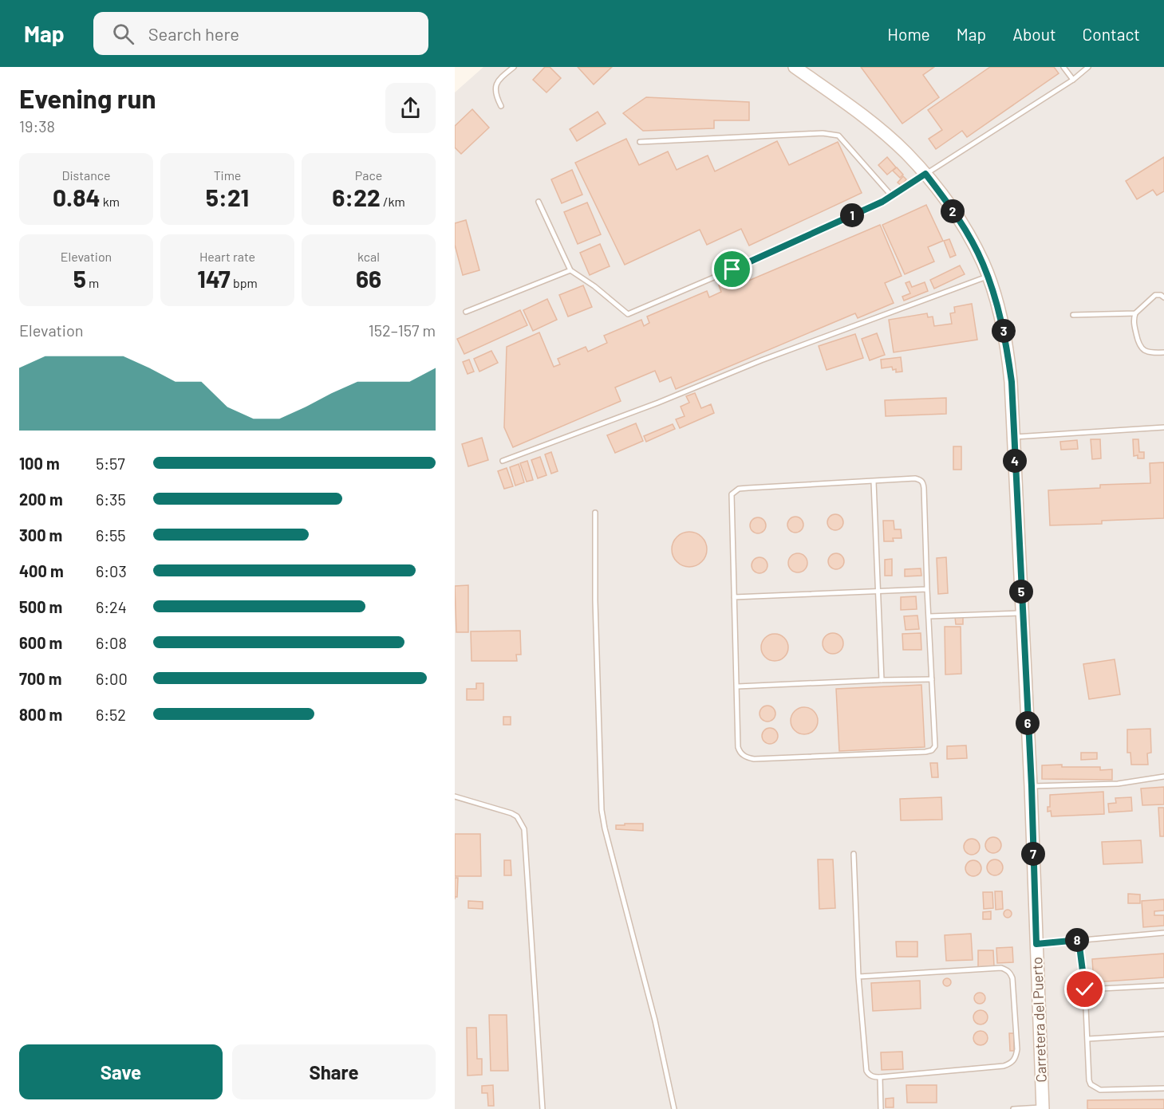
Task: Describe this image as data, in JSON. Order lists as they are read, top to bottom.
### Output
{
  "streets": {
    "main road": ["Carretera del Puerto"]
  },
  "page": {
    "header": "Map",
    "search": "Search here",
    "nav": [
      "Home",
      "Map",
      "About",
      "Contact"
    ],
    "heading": ["Evening run", "19:38"],
    "stats": [
      ["Distance", "0.84 km"],
      ["Time", "5:21"],
      ["Pace", "6:22 /km"],
      ["Elevation", "5 m"],
      ["Heart rate", "147 bpm"],
      ["kcal", "66"]
    ],
    "pins": [
      "2",
      "1",
      "3",
      "4",
      "5",
      "6",
      "7",
      "8"
    ],
    "chart": ["Elevation", "152–157 m"],
    "list": [
      {
        "name": "100 m",
        "note": "5:57"
      },
      {
        "name": "200 m",
        "note": "6:35"
      },
      {
        "name": "300 m",
        "note": "6:55"
      },
      {
        "name": "400 m",
        "note": "6:03"
      },
      {
        "name": "500 m",
        "note": "6:24"
      },
      {
        "name": "600 m",
        "note": "6:08"
      },
      {
        "name": "700 m",
        "note": "6:00"
      },
      {
        "name": "800 m",
        "note": "6:52"
      }
    ],
    "buttons": ["Save", "Share"]
  }
}
